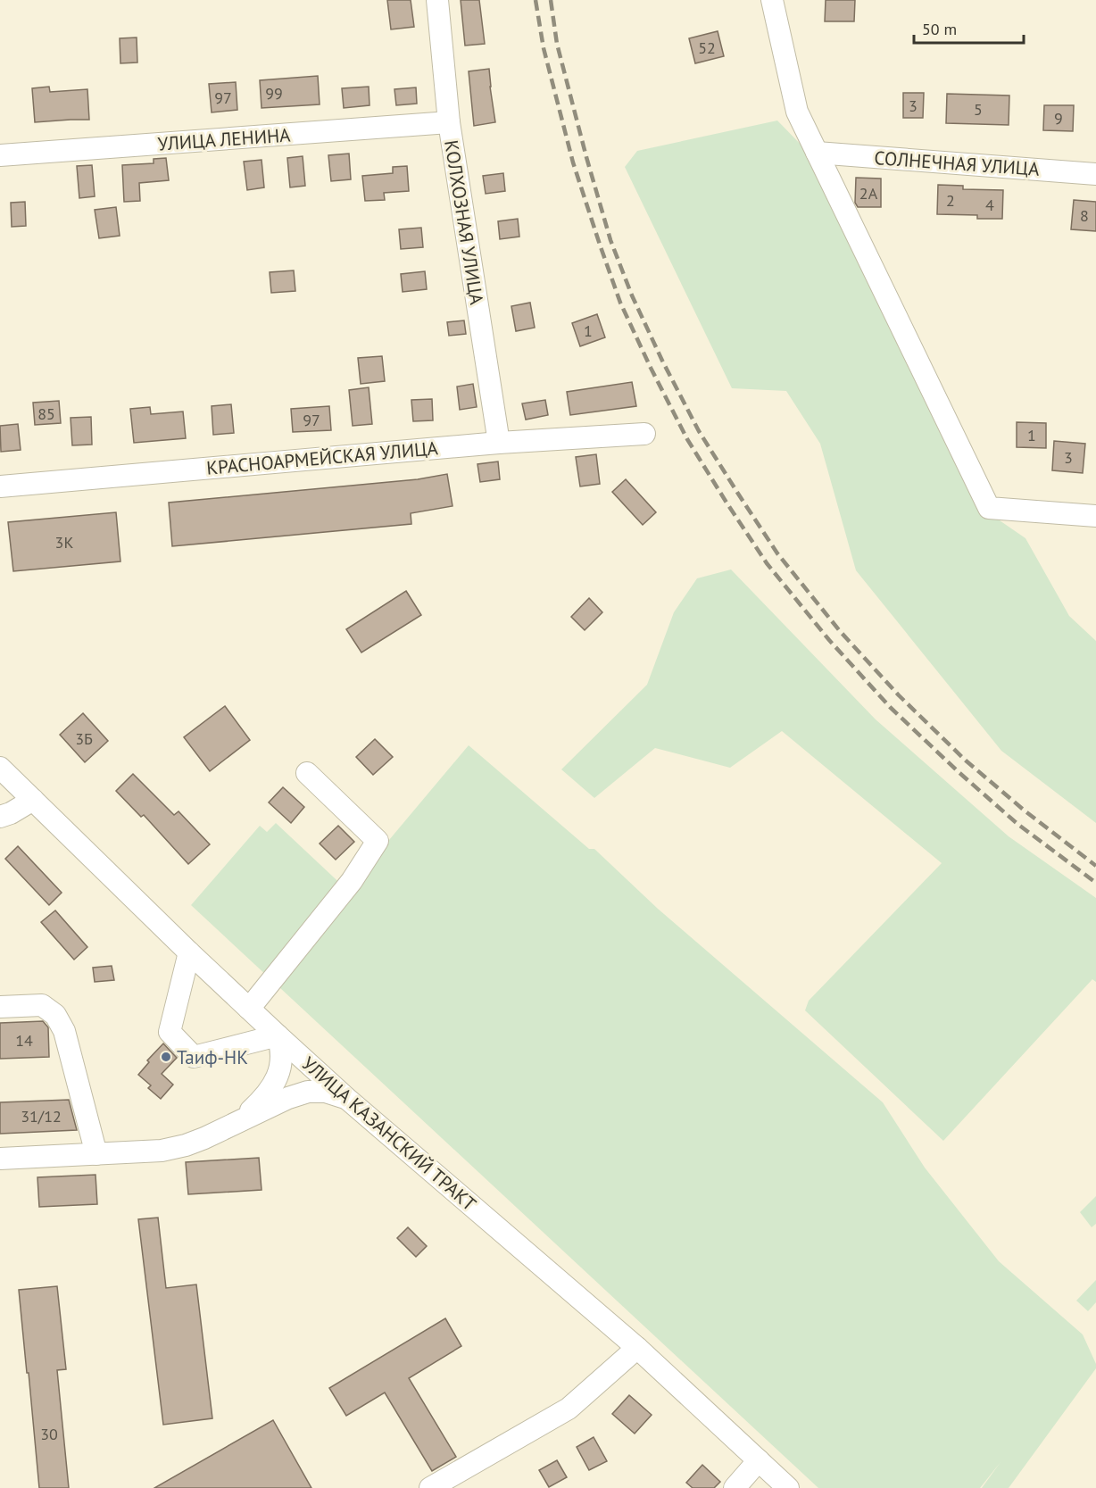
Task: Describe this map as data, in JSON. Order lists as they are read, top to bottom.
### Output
{
  "streets": {
    "street": [
      "УЛИЦА ЛЕНИНА",
      "СОЛНЕЧНАЯ УЛИЦА",
      "КОЛХОЗНАЯ УЛИЦА",
      "КРАСНОАРМЕЙСКАЯ УЛИЦА",
      "УЛИЦА КАЗАНСКИЙ ТРАКТ"
    ]
  },
  "crossings": [
    ["УЛИЦА ЛЕНИНА", "КОЛХОЗНАЯ УЛИЦА"],
    ["КОЛХОЗНАЯ УЛИЦА", "КРАСНОАРМЕЙСКАЯ УЛИЦА"]
  ],
  "places": ["Таиф-НК"],
  "house_numbers": [
    "52",
    "99",
    "97",
    "3",
    "5",
    "9",
    "2А",
    "2",
    "4",
    "8",
    "1",
    "85",
    "97",
    "1",
    "3",
    "3К",
    "3Б",
    "14",
    "31/12",
    "30"
  ],
  "scale_bar": "50 m"
}
